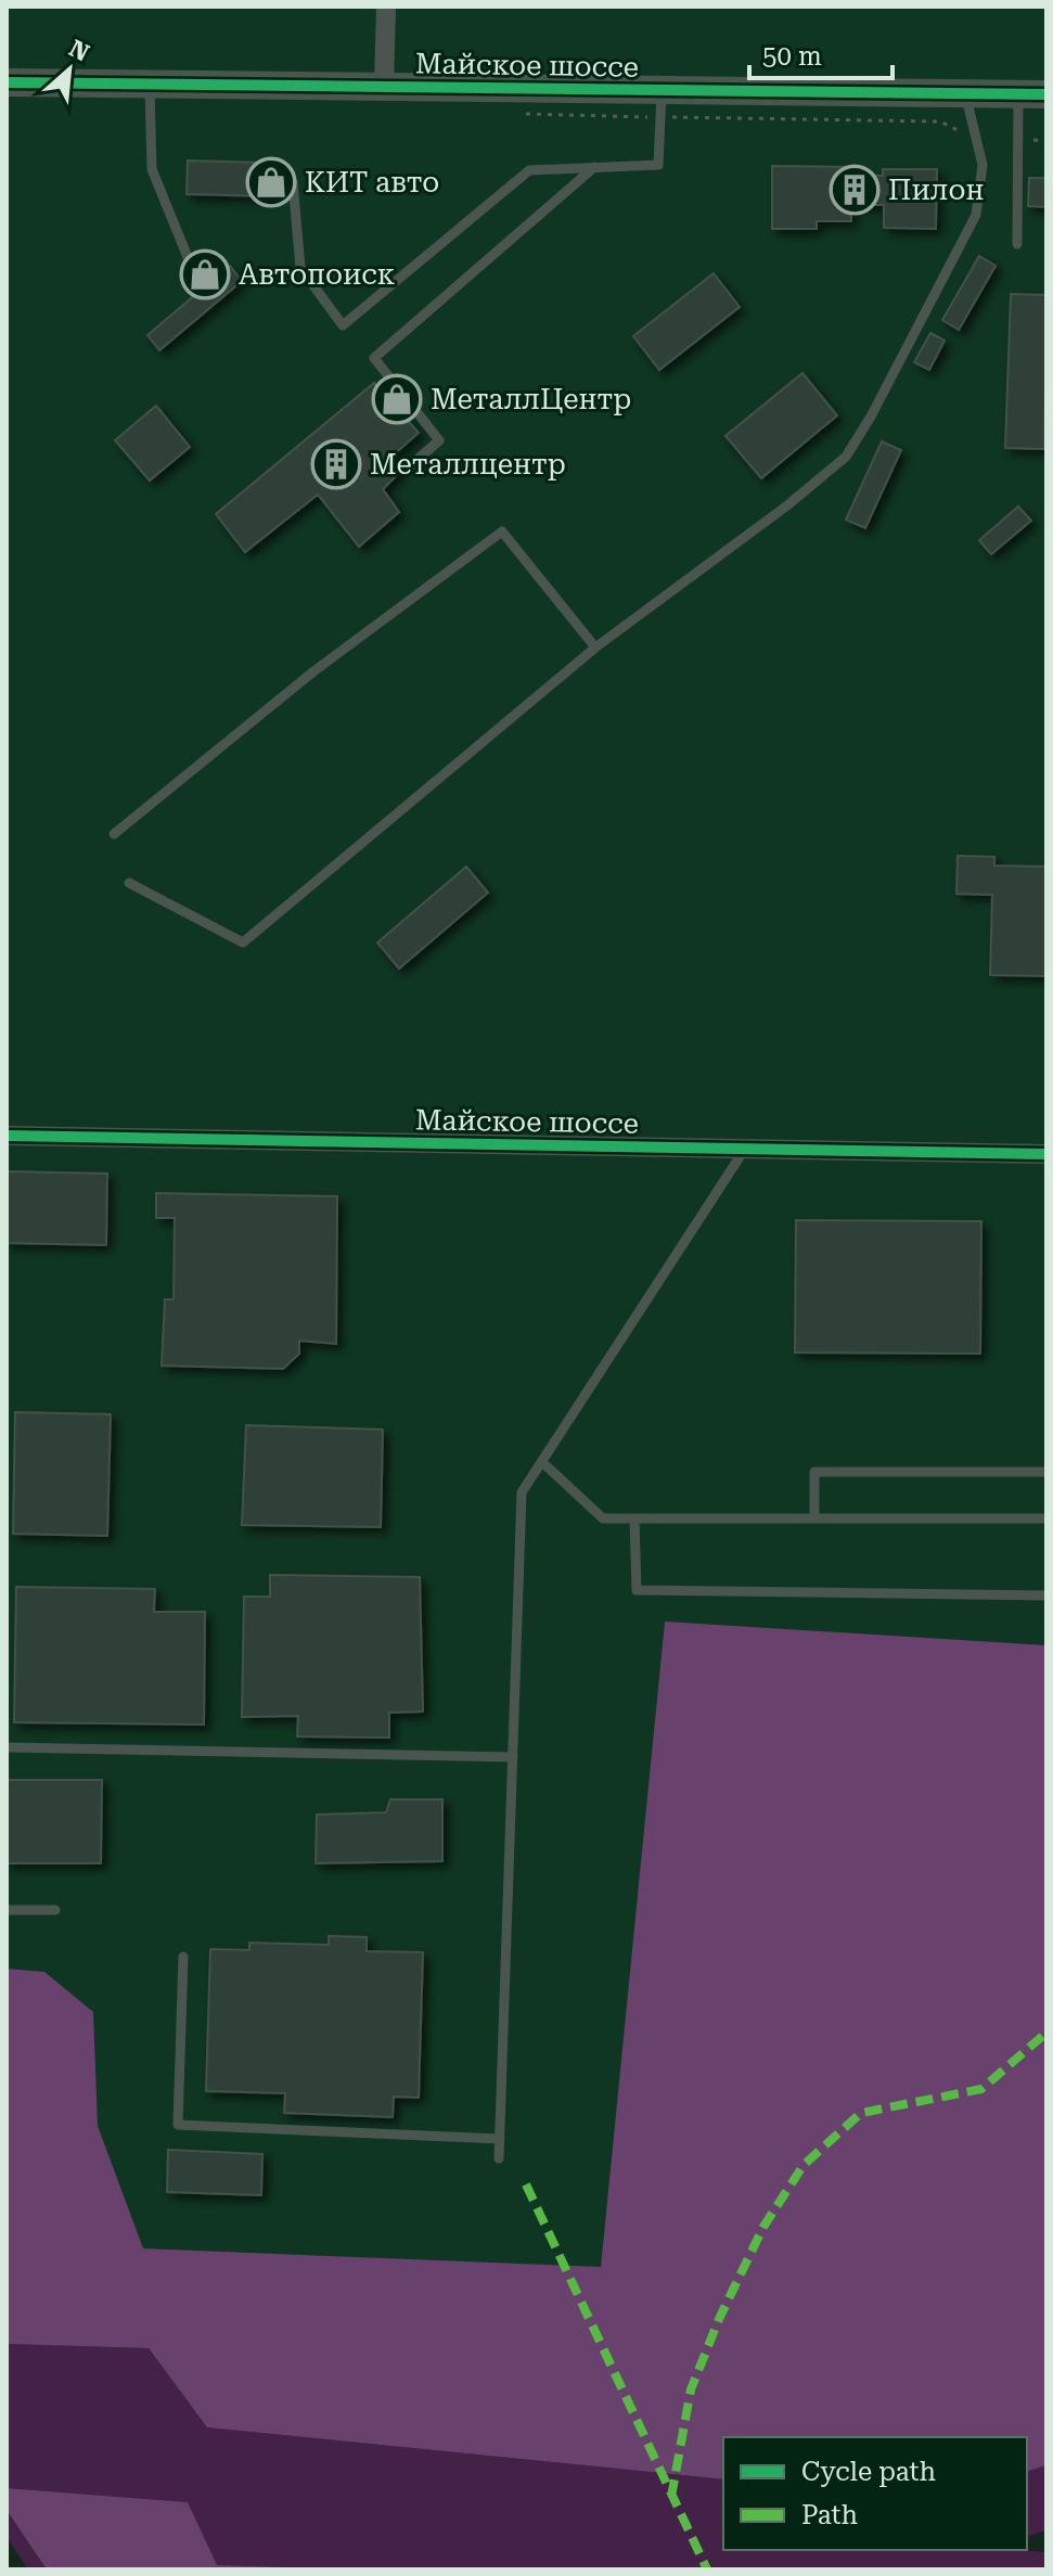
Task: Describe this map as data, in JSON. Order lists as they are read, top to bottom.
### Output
{
  "streets": {
    "street": ["Майское шоссе"]
  },
  "places": {
    "shop": ["КИТ авто", "Автопоиск", "МеталлЦентр"],
    "building": ["Пилон", "Металлцентр"]
  },
  "legend": ["Cycle path", "Path"],
  "scale_bar": "50 m",
  "north": "top right"
}
